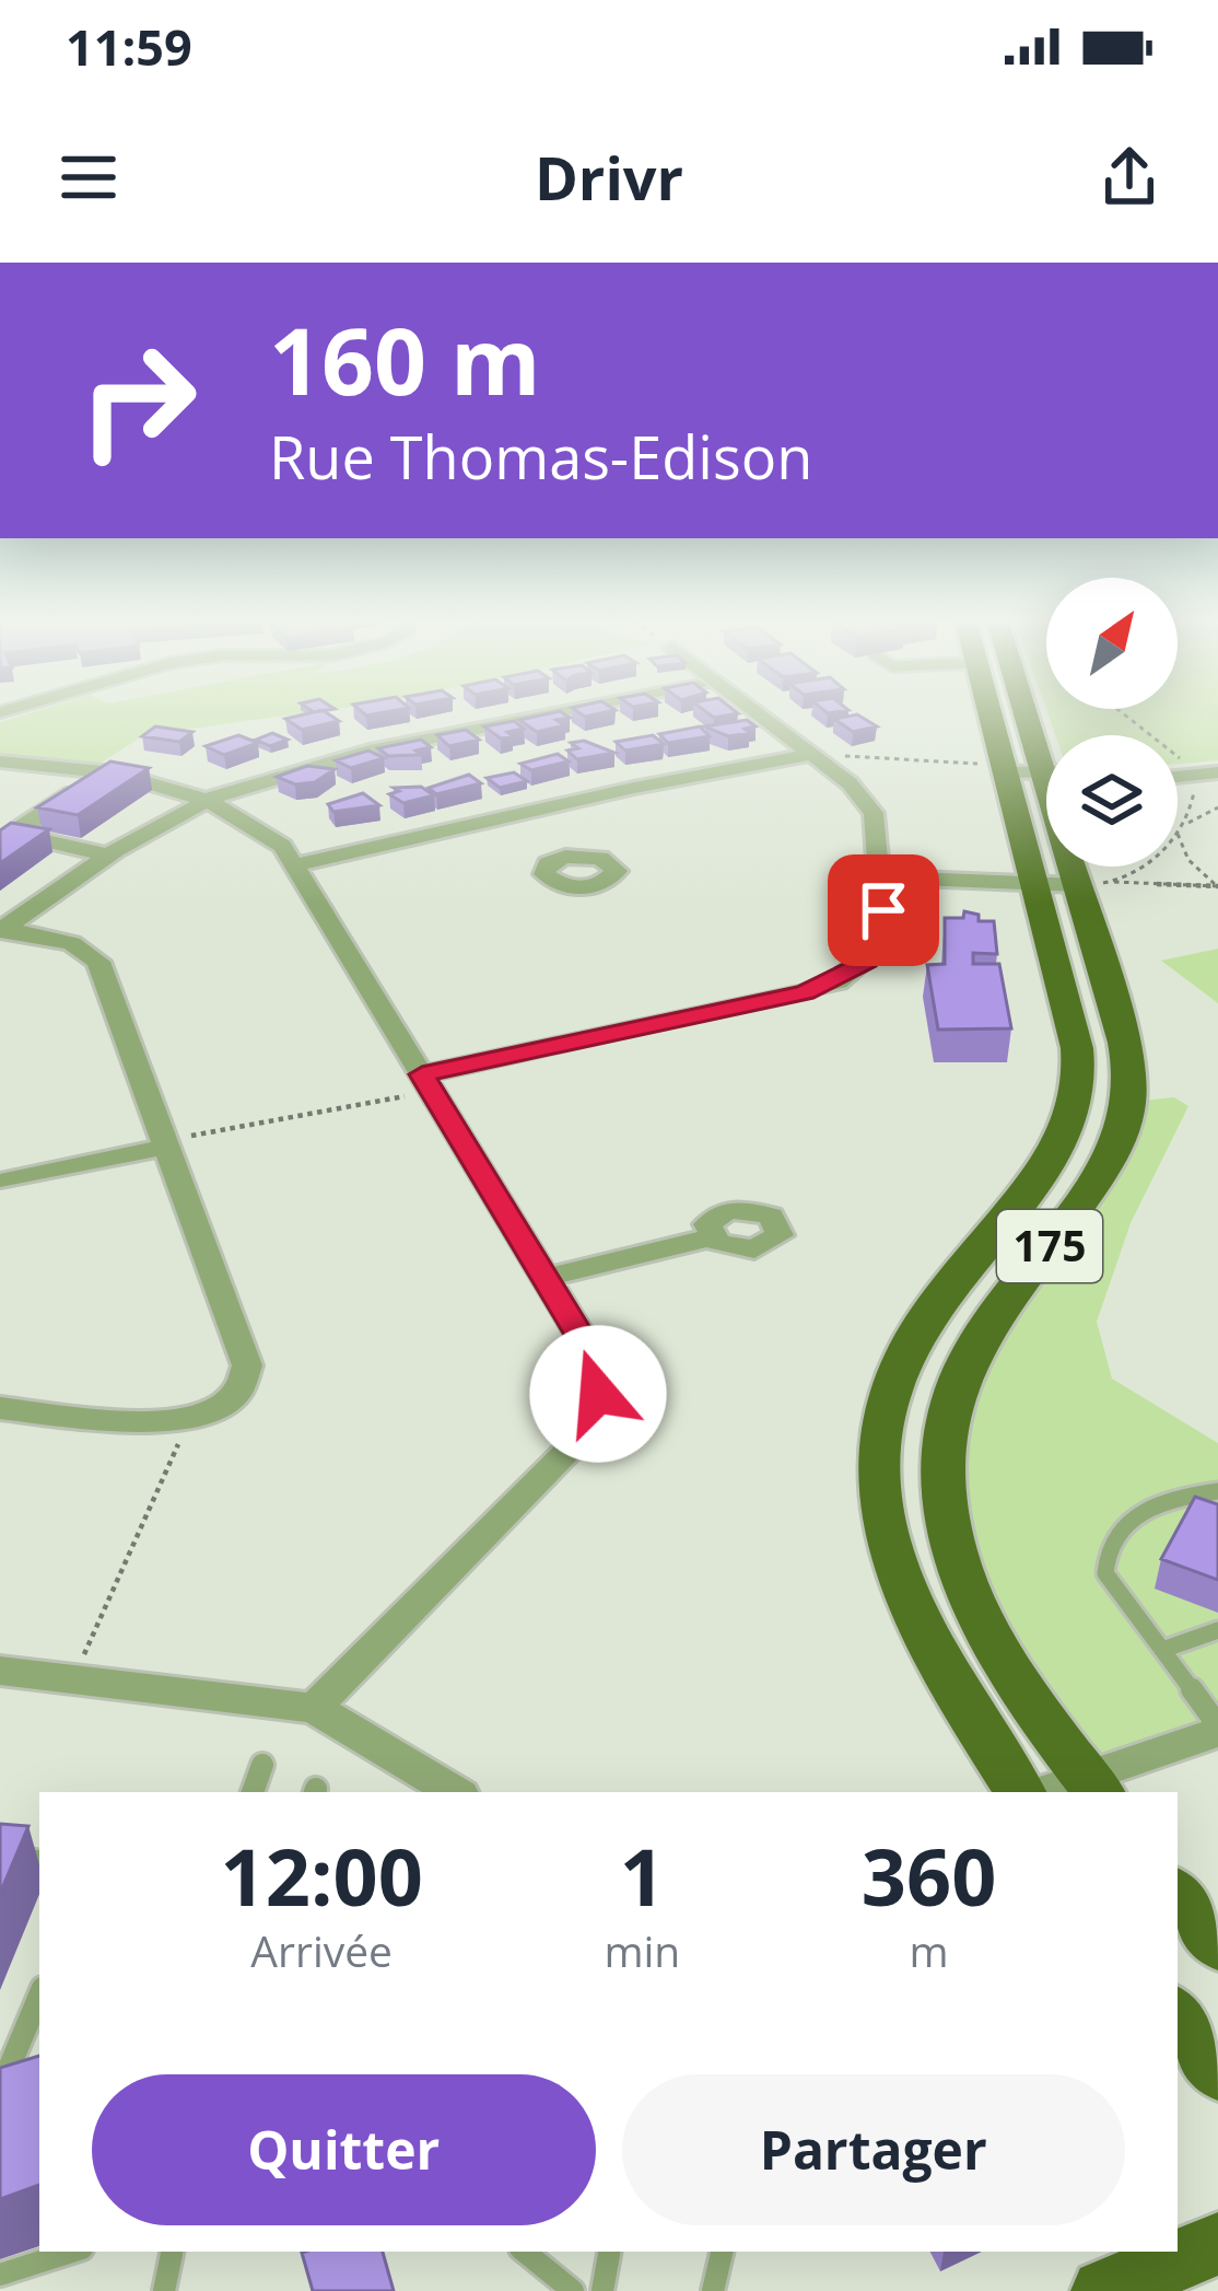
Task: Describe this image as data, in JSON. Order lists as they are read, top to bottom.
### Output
{
  "streets": {
    "main road": ["175"]
  },
  "north": "top right",
  "page": {
    "status": "11:59",
    "header": "Drivr",
    "turn": ["160 m", "Rue Thomas-Edison"],
    "eta": [
      "12:00",
      "Arrivée",
      "1",
      "min",
      "360",
      "m"
    ],
    "buttons": ["Quitter", "Partager"]
  }
}
